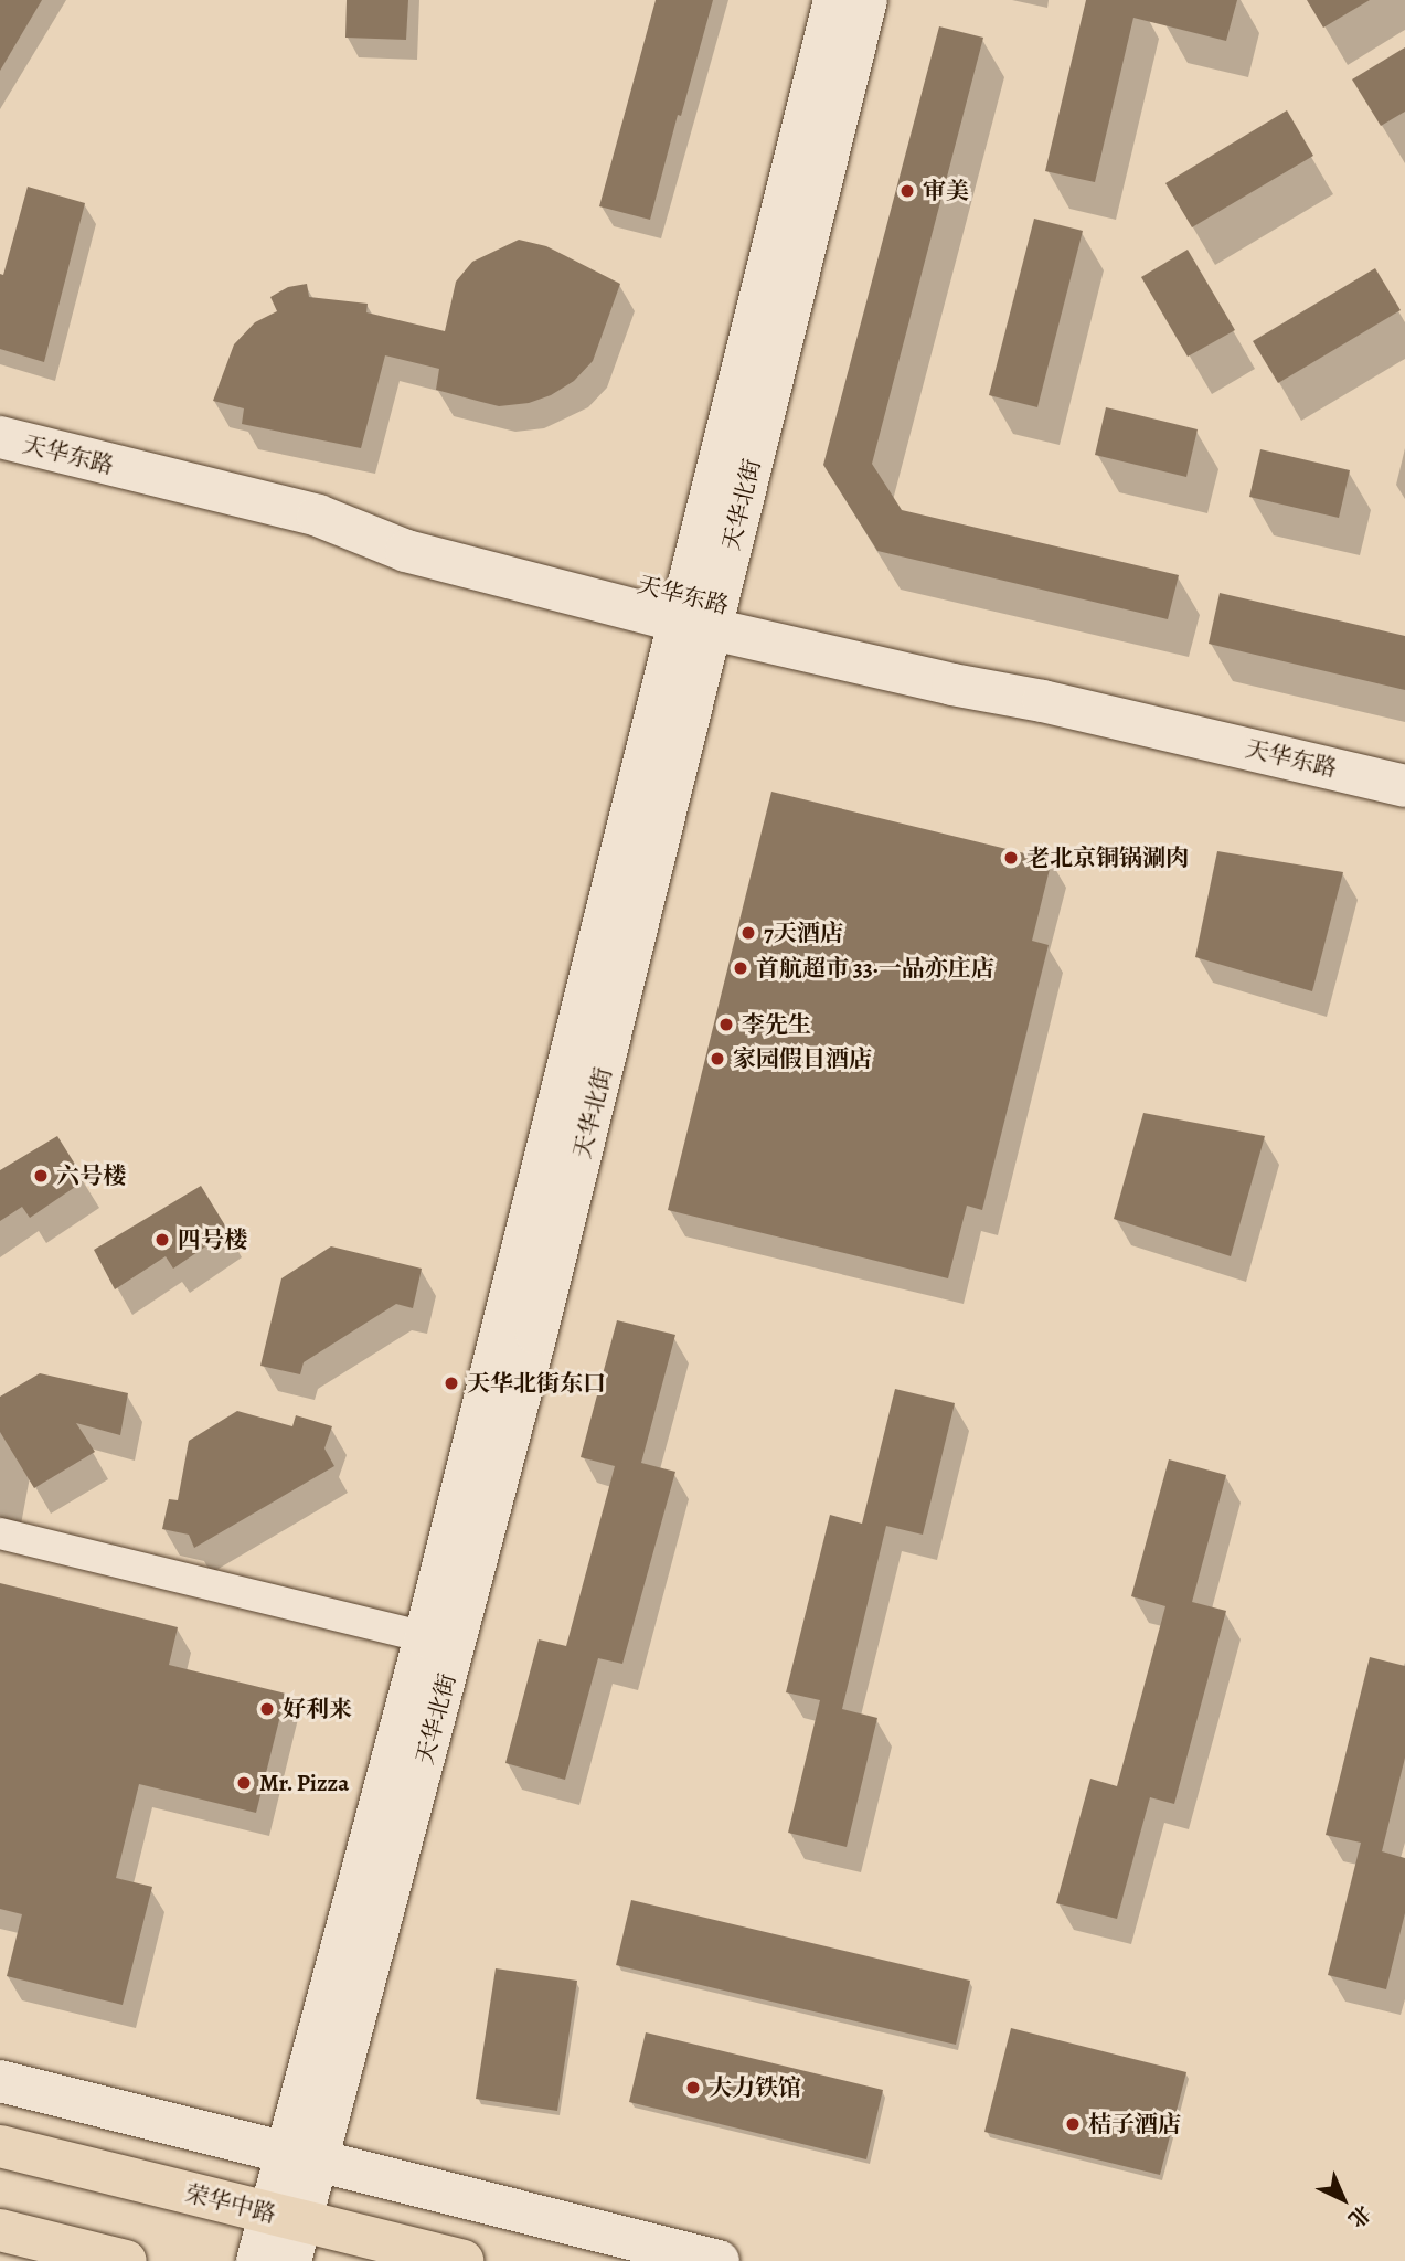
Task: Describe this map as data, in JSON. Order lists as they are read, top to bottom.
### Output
{
  "streets": {
    "main road": ["荣华中路"],
    "street": ["天华东路", "天华北街"]
  },
  "crossings": [
    ["天华东路", "天华北街"],
    ["天华北街", "荣华中路"]
  ],
  "places": [
    "审美",
    "老北京铜锅涮肉",
    "7天酒店",
    "首航超市 33·一品亦庄店",
    "李先生",
    "家园假日酒店",
    "六号楼",
    "四号楼",
    "天华北街东口",
    "好利来",
    "Mr. Pizza",
    "大力铁馆",
    "桔子酒店"
  ],
  "north": "bottom right"
}
